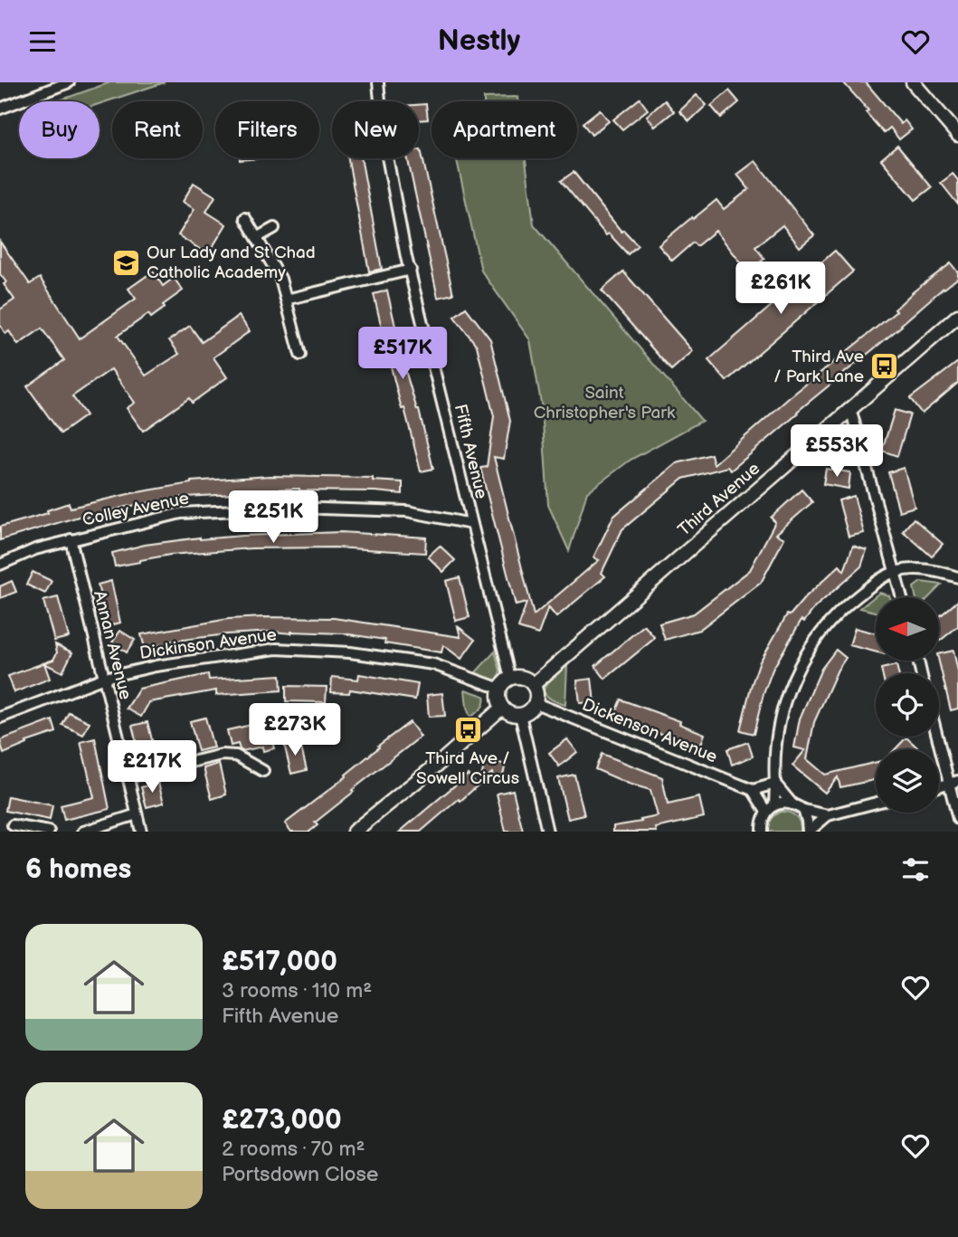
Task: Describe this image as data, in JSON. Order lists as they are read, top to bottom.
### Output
{
  "streets": {
    "street": [
      "Fifth Avenue",
      "Third Avenue",
      "Colley Avenue",
      "Dickinson Avenue",
      "Annan Avenue",
      "Dickenson Avenue"
    ]
  },
  "crossings": [
    ["Fifth Avenue", "Third Avenue"],
    ["Fifth Avenue", "Colley Avenue"],
    ["Fifth Avenue", "Dickinson Avenue"],
    ["Fifth Avenue", "Dickenson Avenue"],
    ["Third Avenue", "Dickinson Avenue"],
    ["Third Avenue", "Dickenson Avenue"],
    ["Colley Avenue", "Annan Avenue"],
    ["Dickinson Avenue", "Annan Avenue"],
    ["Dickinson Avenue", "Dickenson Avenue"]
  ],
  "parks": ["Saint Christopher's Park"],
  "places": {
    "school or university": ["Our Lady and St Chad Catholic Academy"],
    "bus stop": ["Third Ave / Park Lane", "Third Ave / Sowell Circus"]
  },
  "north": "left",
  "page": {
    "header": "Nestly",
    "chip": [
      "Buy",
      "Rent",
      "Filters",
      "New",
      "Apartment"
    ],
    "price": [
      "£261K",
      "£517K",
      "£553K",
      "£251K",
      "£273K",
      "£217K"
    ],
    "heading": "6 homes",
    "list": [
      {
        "name": "£517,000",
        "note": "3 rooms · 110 m² · Fifth Avenue"
      },
      {
        "name": "£273,000",
        "note": "2 rooms · 70 m² · Portsdown Close"
      }
    ]
  }
}
